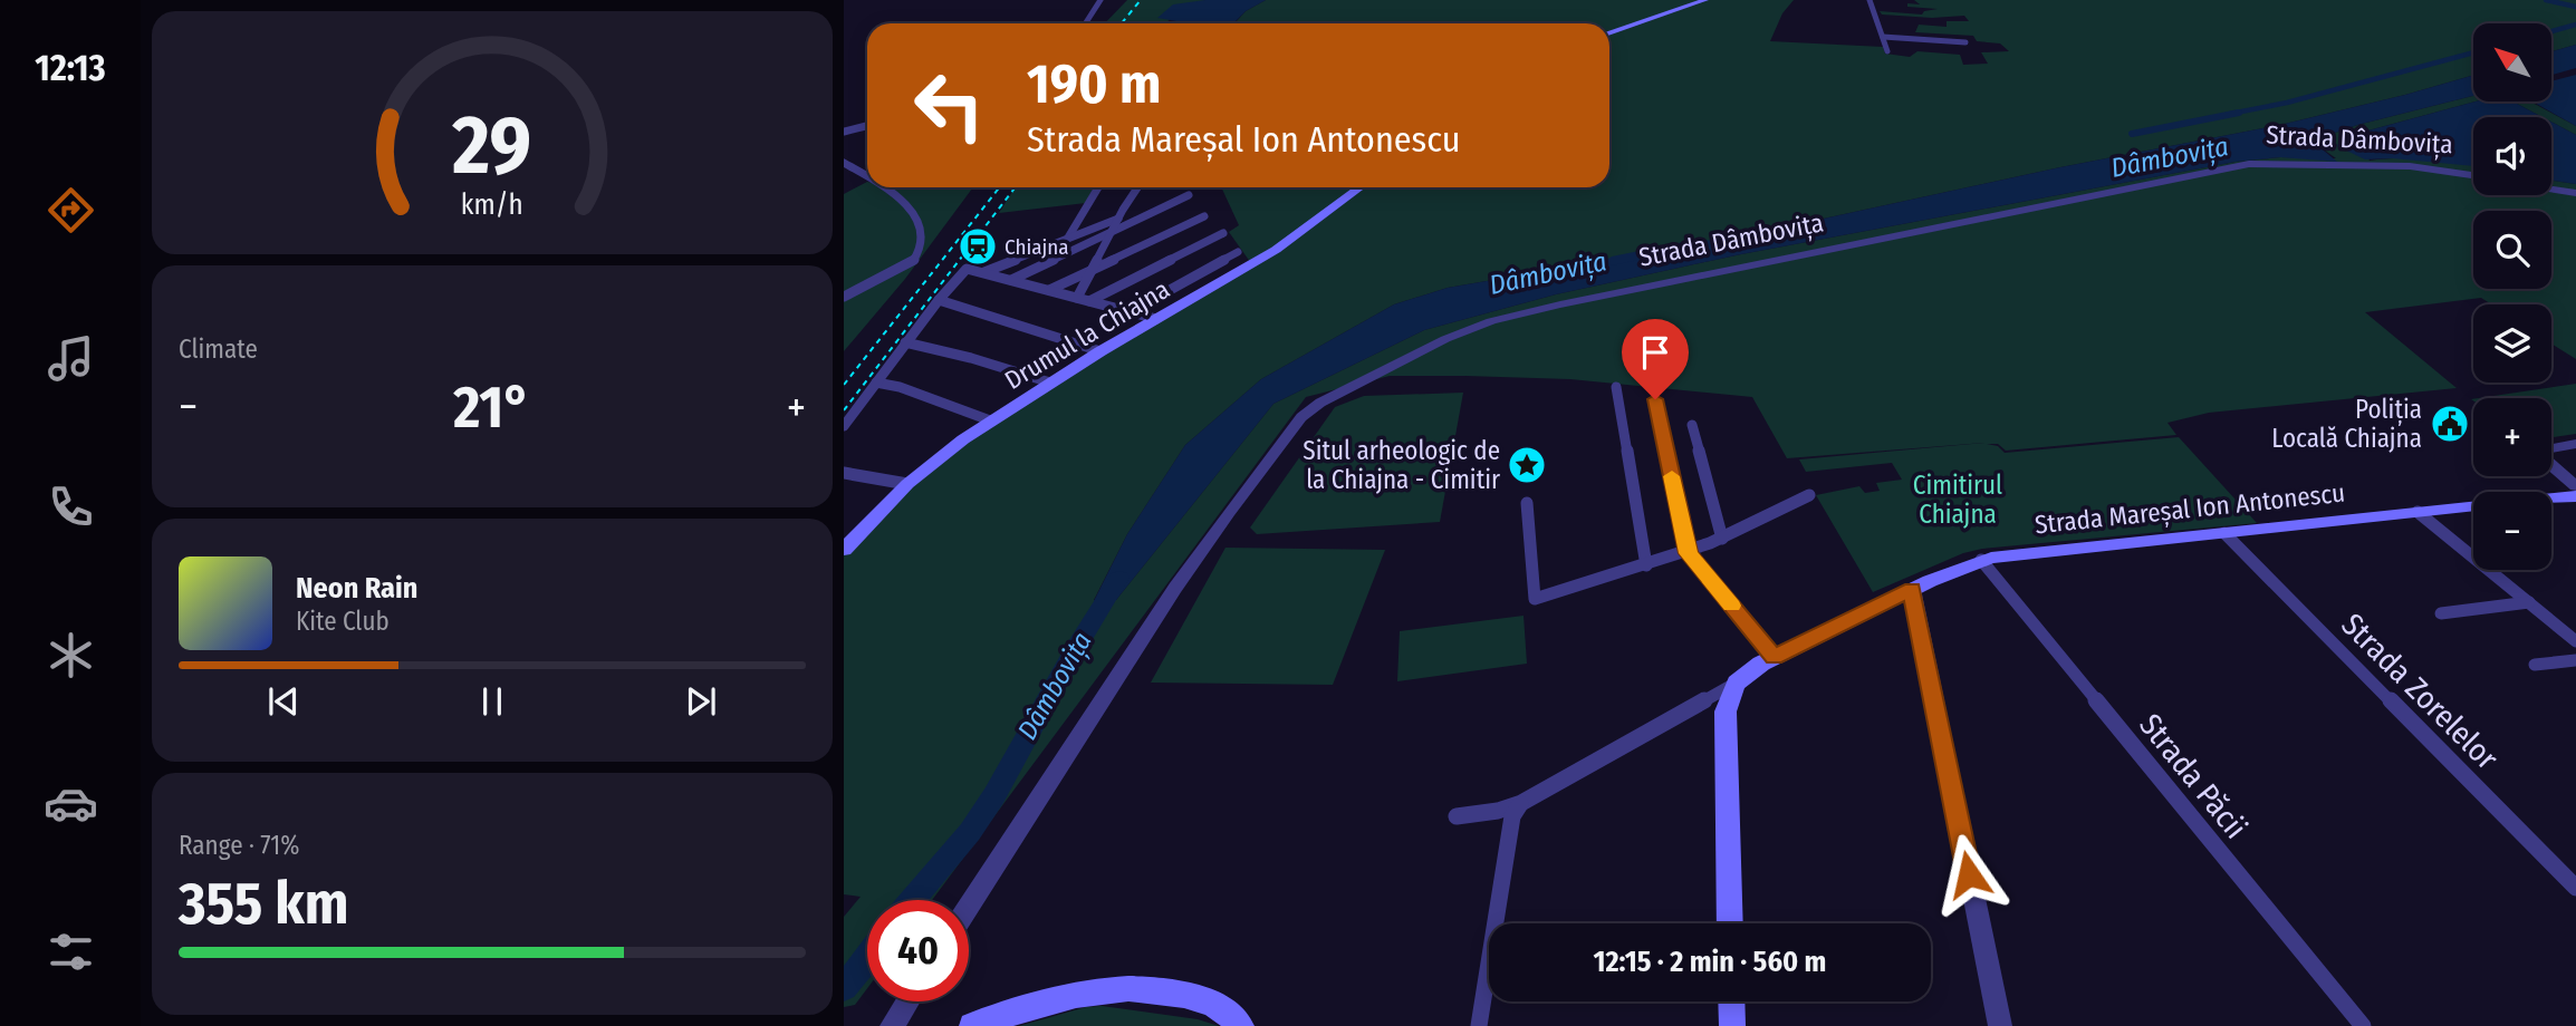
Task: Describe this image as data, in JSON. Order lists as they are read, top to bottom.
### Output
{
  "streets": {
    "main road": ["Drumul la Chiajna", "Strada Mareșal Ion Antonescu"],
    "street": ["Strada Dâmbovița", "Strada Zorelelor", "Strada Păcii"]
  },
  "crossings": [
    ["Strada Mareșal Ion Antonescu", "Strada Zorelelor"],
    ["Strada Mareșal Ion Antonescu", "Strada Păcii"]
  ],
  "water": ["Dâmbovița"],
  "parks": ["Cimitirul Chiajna"],
  "places": {
    "station": ["Chiajna"],
    "public building": ["Poliția Locală Chiajna"],
    "place": ["Situl arheologic de la Chiajna - Cimitir"]
  },
  "north": "top left",
  "page": {
    "tabs": "12:13",
    "map_buttons": ["+", "−"],
    "turn": ["190 m", "Strada Mareșal Ion Antonescu"],
    "tile": [
      "Climate",
      ["Range · 71%", "355 km"]
    ],
    "heat": ["−", "21°", "+"],
    "song": ["Neon Rain", "Kite Club"],
    "limit": "40",
    "trip": "12:15 · 2 min · 560 m",
    "gauge": ["29", "km/h"]
  }
}
